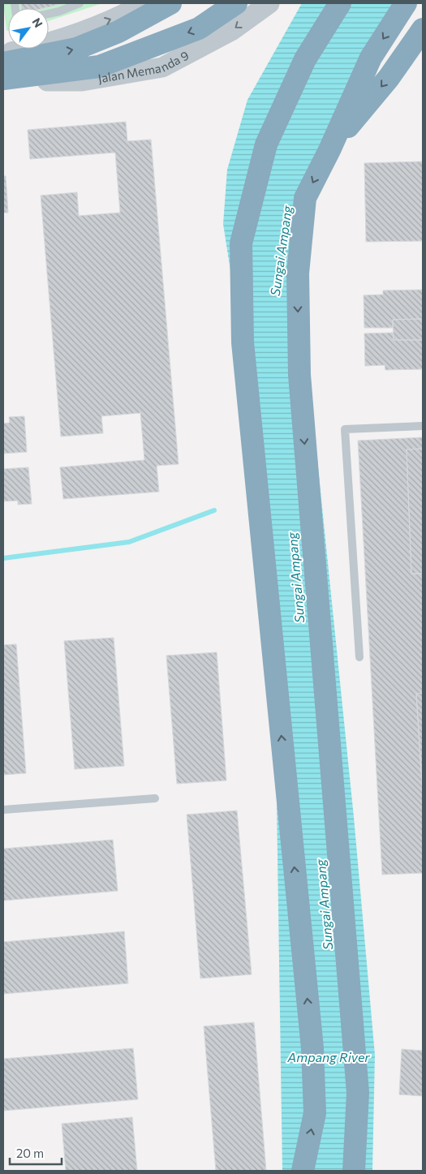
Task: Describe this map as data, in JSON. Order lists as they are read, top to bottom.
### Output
{
  "streets": {
    "street": ["Jalan Memanda 9"]
  },
  "water": ["Sungai Ampang", "Ampang River"],
  "scale_bar": "20 m",
  "north": "top right"
}
